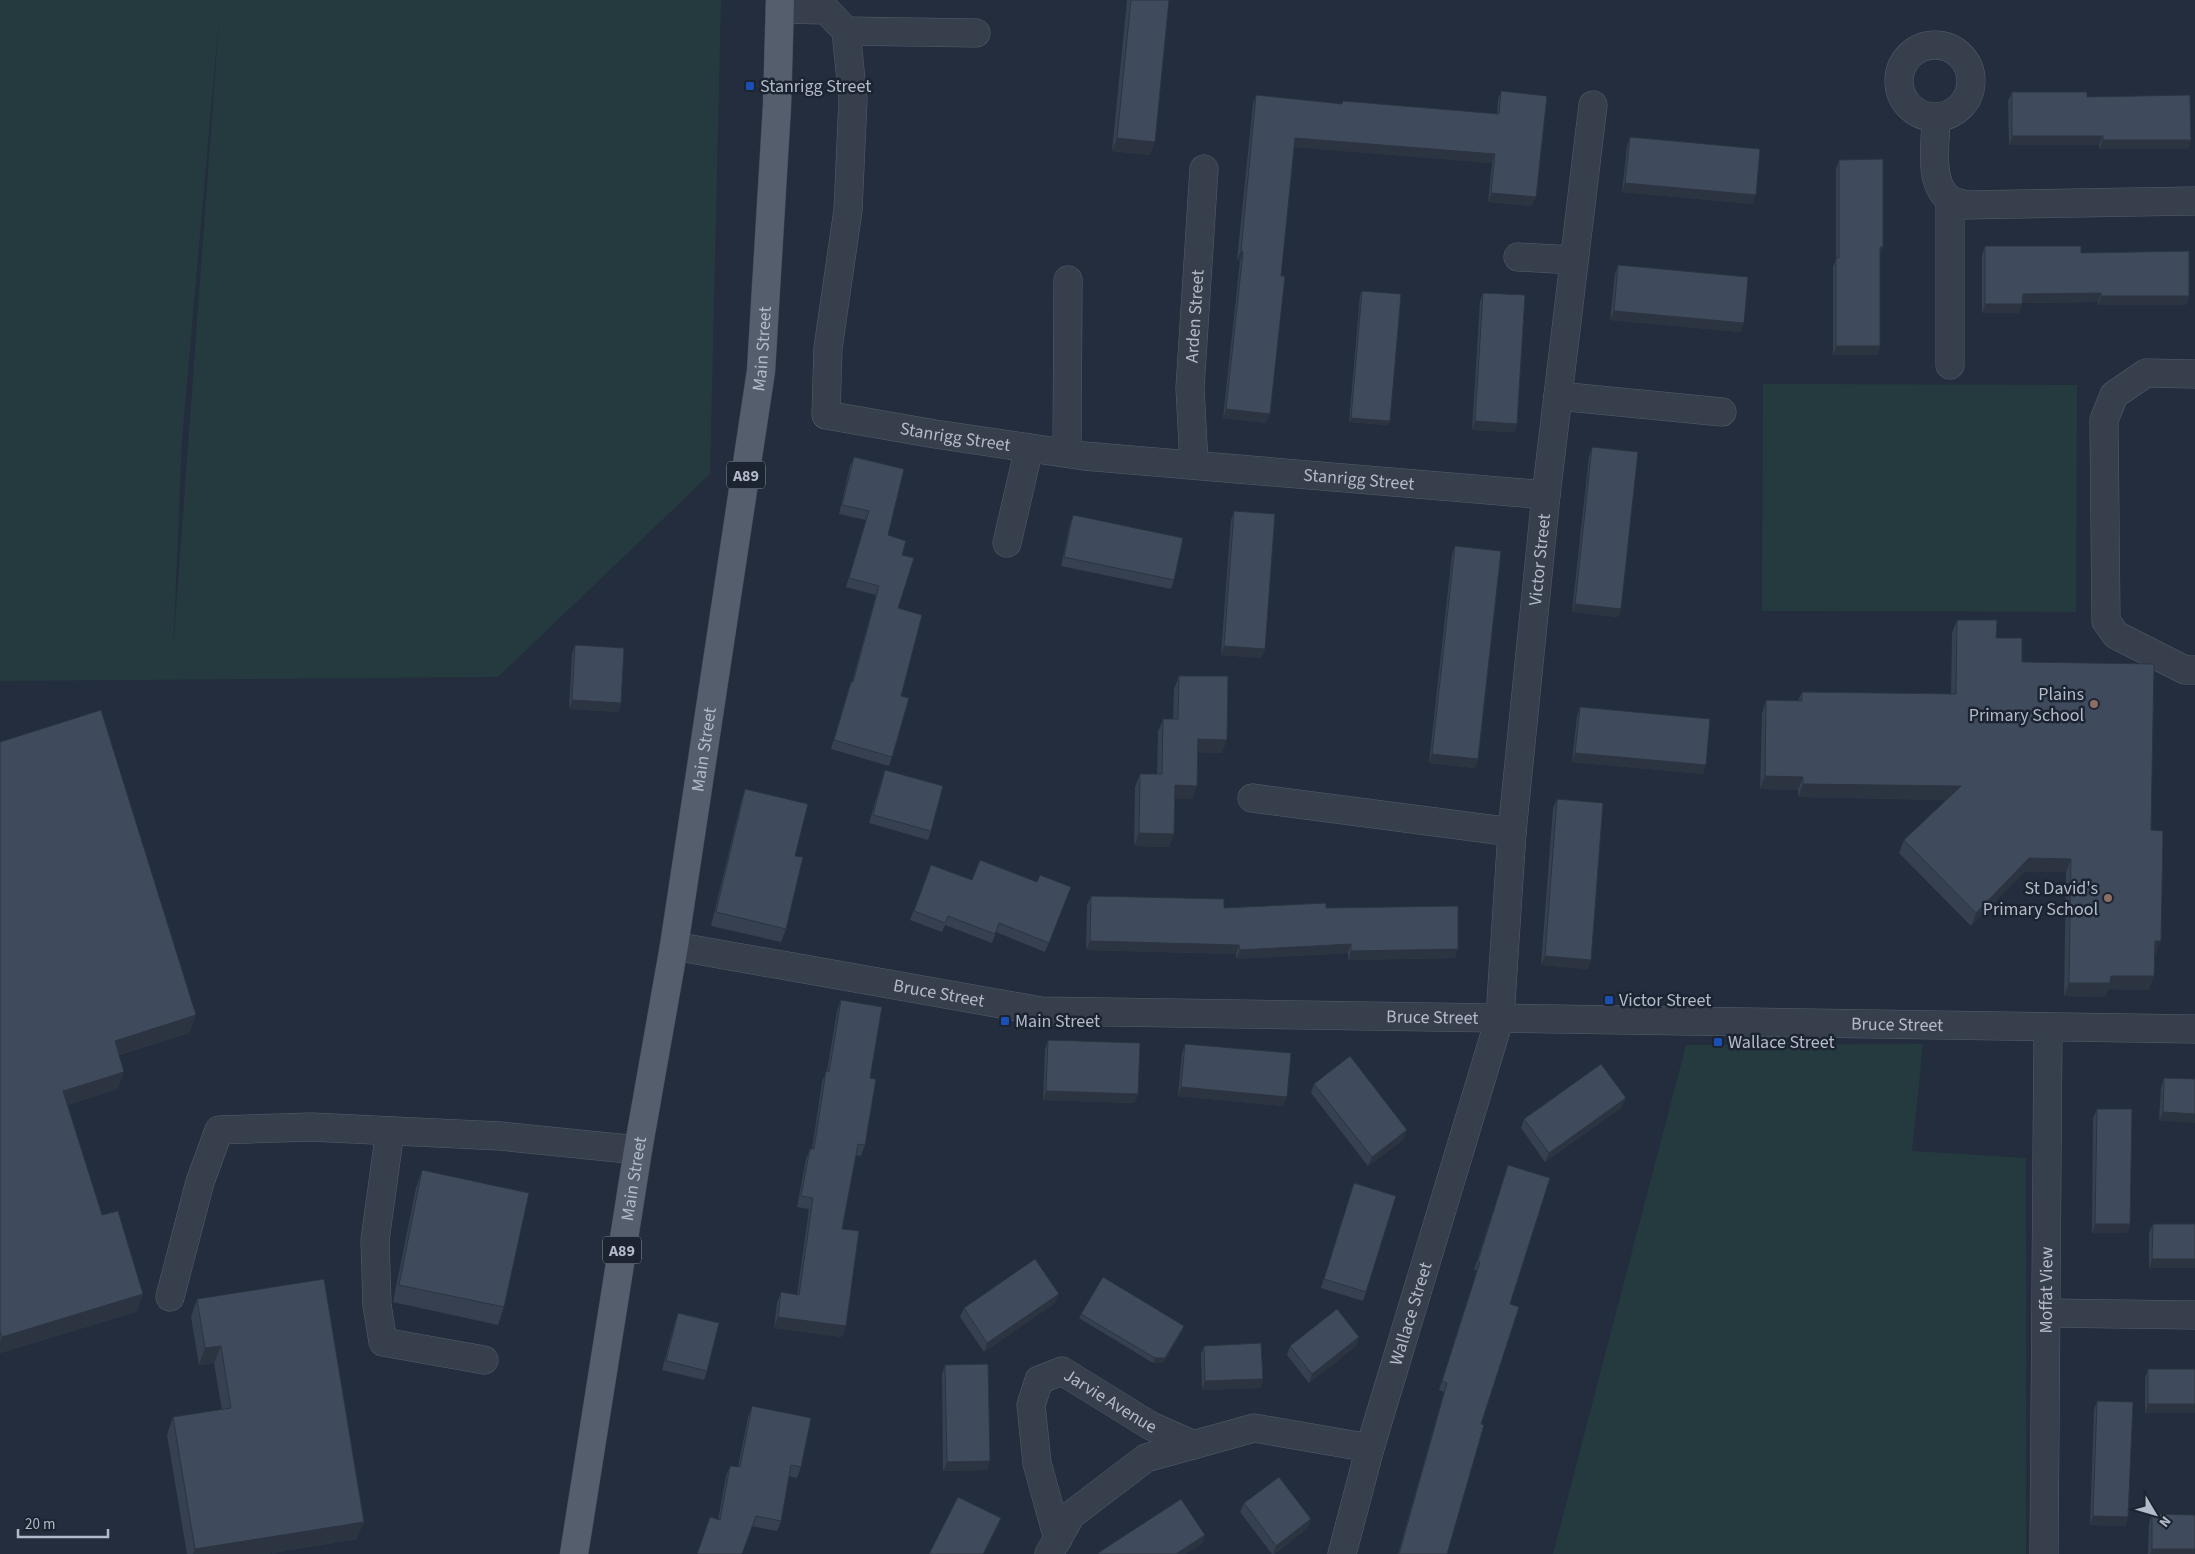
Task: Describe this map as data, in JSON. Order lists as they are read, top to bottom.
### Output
{
  "streets": {
    "main road": ["Main Street", "A89"],
    "street": [
      "Arden Street",
      "Stanrigg Street",
      "Victor Street",
      "Bruce Street",
      "Moffat View",
      "Wallace Street",
      "Jarvie Avenue"
    ]
  },
  "crossings": [
    ["Arden Street", "Stanrigg Street"],
    ["Main Street", "Bruce Street"],
    ["Stanrigg Street", "Victor Street"],
    ["Victor Street", "Bruce Street"],
    ["Victor Street", "Wallace Street"],
    ["Bruce Street", "Moffat View"],
    ["Bruce Street", "Wallace Street"],
    ["Wallace Street", "Jarvie Avenue"]
  ],
  "places": {
    "transit": [
      "Stanrigg Street",
      "Victor Street",
      "Main Street",
      "Wallace Street"
    ],
    "other": ["Plains Primary School", "St David's Primary School"]
  },
  "scale_bar": "20 m",
  "north": "bottom right"
}
